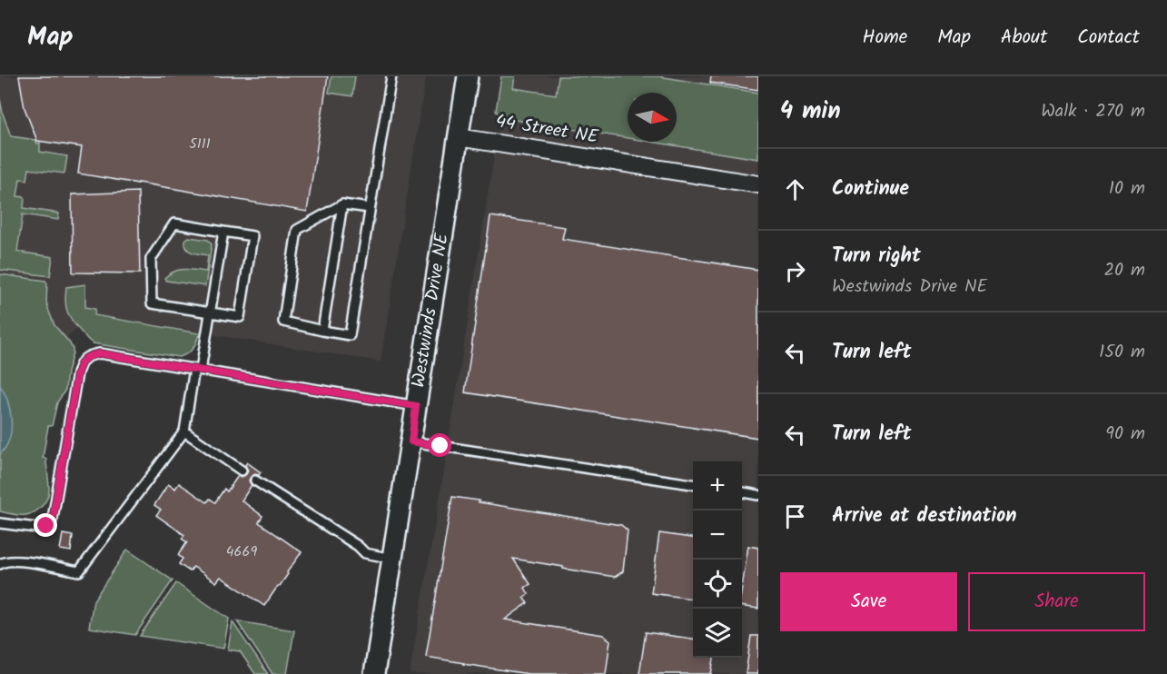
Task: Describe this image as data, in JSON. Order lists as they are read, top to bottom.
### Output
{
  "streets": {
    "street": ["44 Street NE", "Westwinds Drive NE"]
  },
  "crossings": [
    ["44 Street NE", "Westwinds Drive NE"]
  ],
  "house_numbers": ["5111", "4669"],
  "north": "right",
  "page": {
    "header": "Map",
    "nav": [
      "Home",
      "Map",
      "About",
      "Contact"
    ],
    "heading": ["4 min", "Walk · 270 m"],
    "list": [
      ["Continue", "10 m"],
      ["Turn right", "Westwinds Drive NE", "20 m"],
      ["Turn left", "150 m"],
      ["Turn left", "90 m"],
      "Arrive at destination"
    ],
    "map_buttons": ["+", "−"],
    "buttons": ["Save", "Share"]
  }
}
